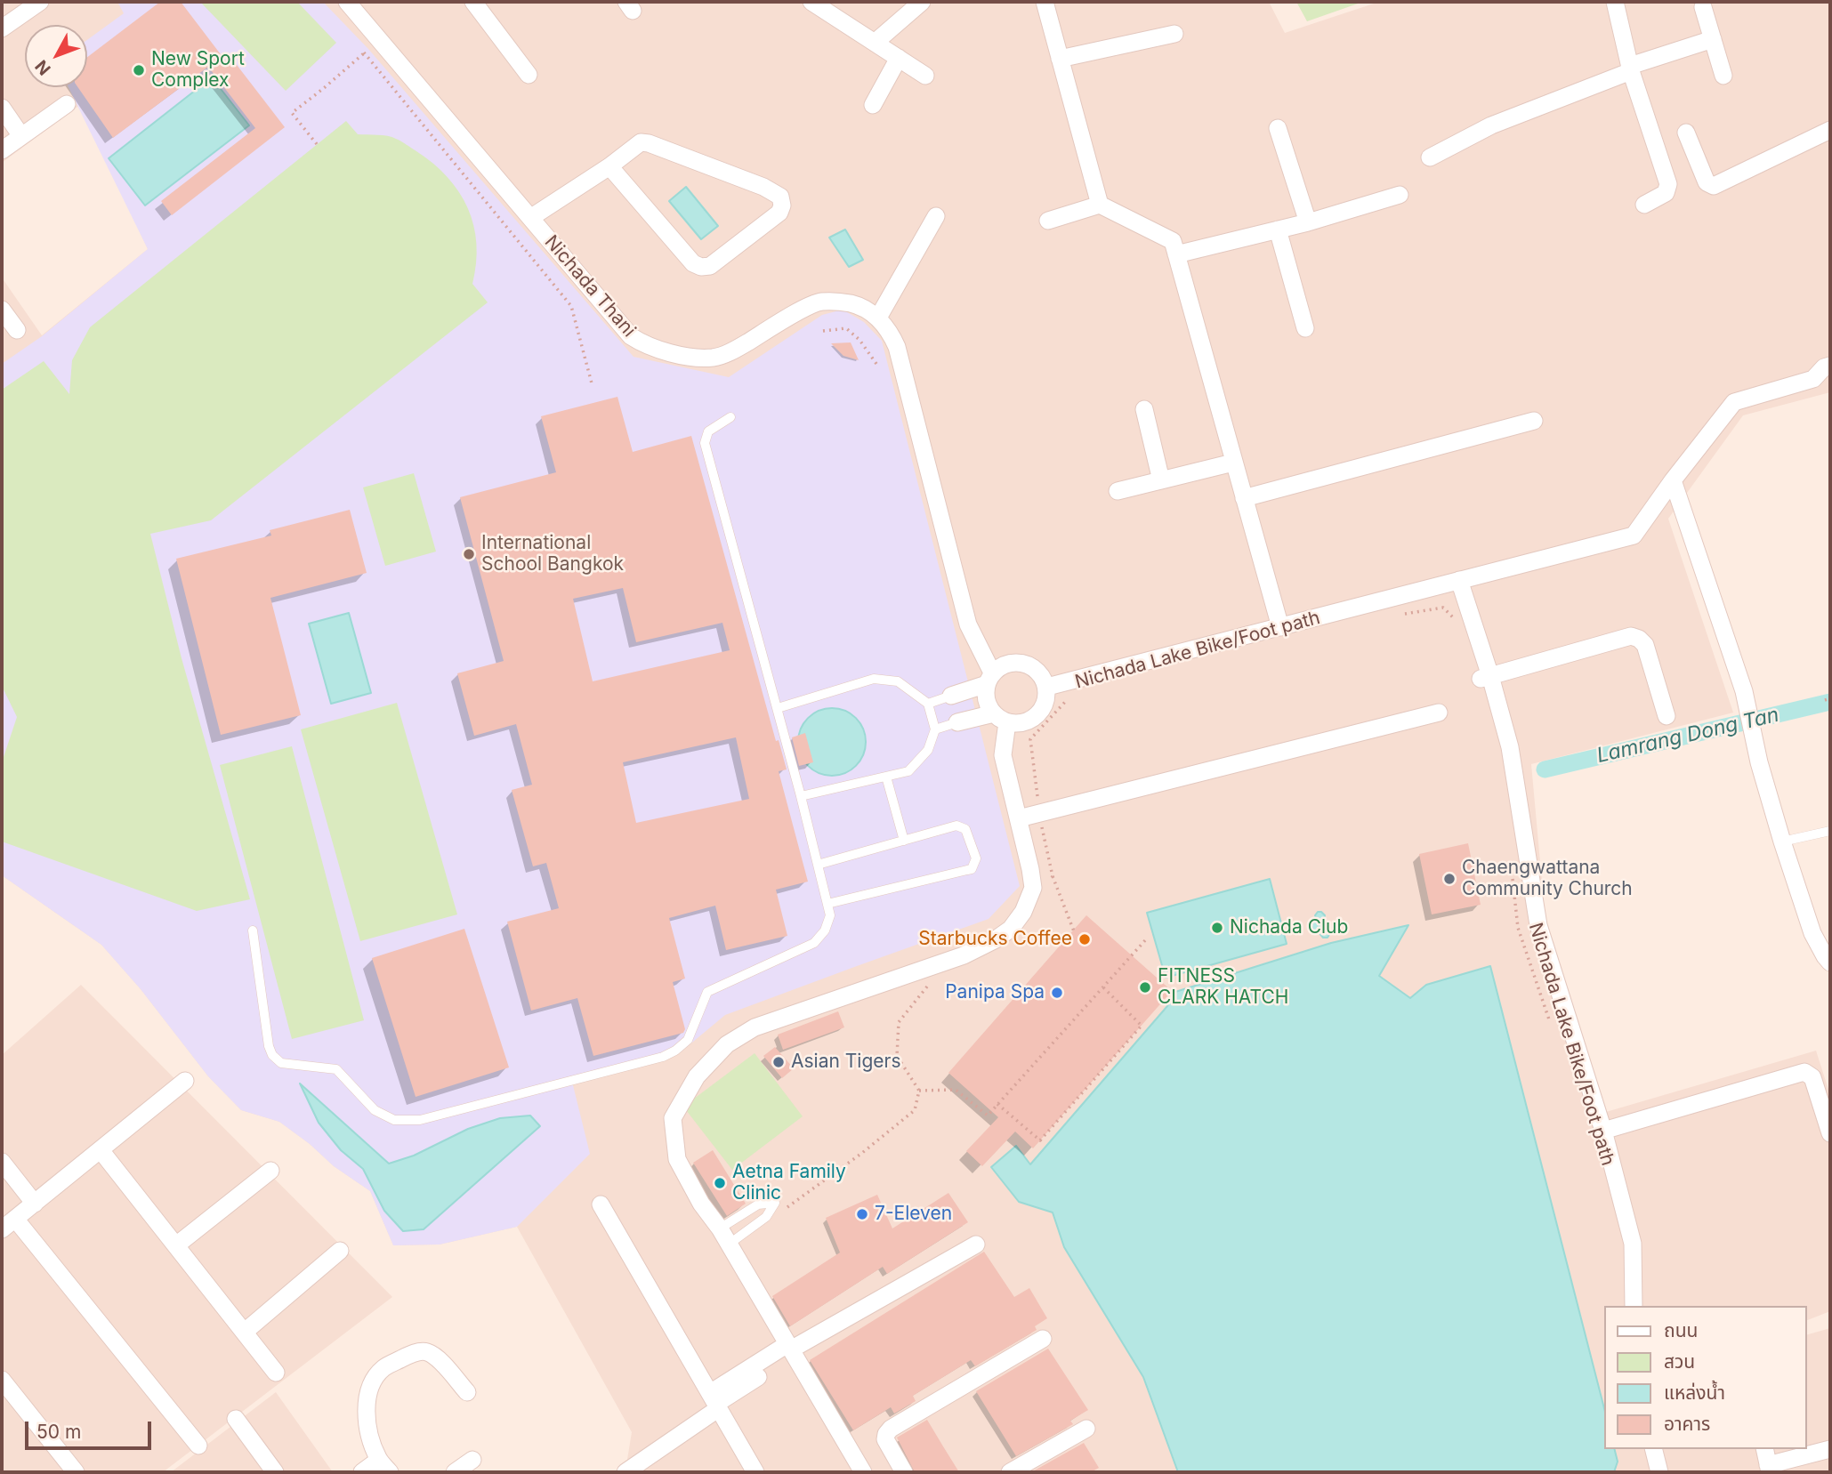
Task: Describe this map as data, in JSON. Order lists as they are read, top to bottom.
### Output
{
  "streets": {
    "street": ["Nichada Thani"],
    "path": ["Nichada Lake Bike/Foot path"]
  },
  "water": ["Lamrang Dong Tan"],
  "places": [
    "New Sport Complex",
    "International School Bangkok",
    "Chaengwattana Community Church",
    "Nichada Club",
    "Starbucks Coffee",
    "FITNESS CLARK HATCH",
    "Panipa Spa",
    "Asian Tigers",
    "Aetna Family Clinic",
    "7-Eleven"
  ],
  "legend": [
    "ถนน",
    "สวน",
    "แหล่งน้ำ",
    "อาคาร"
  ],
  "scale_bar": "50 m",
  "north": "bottom left"
}
